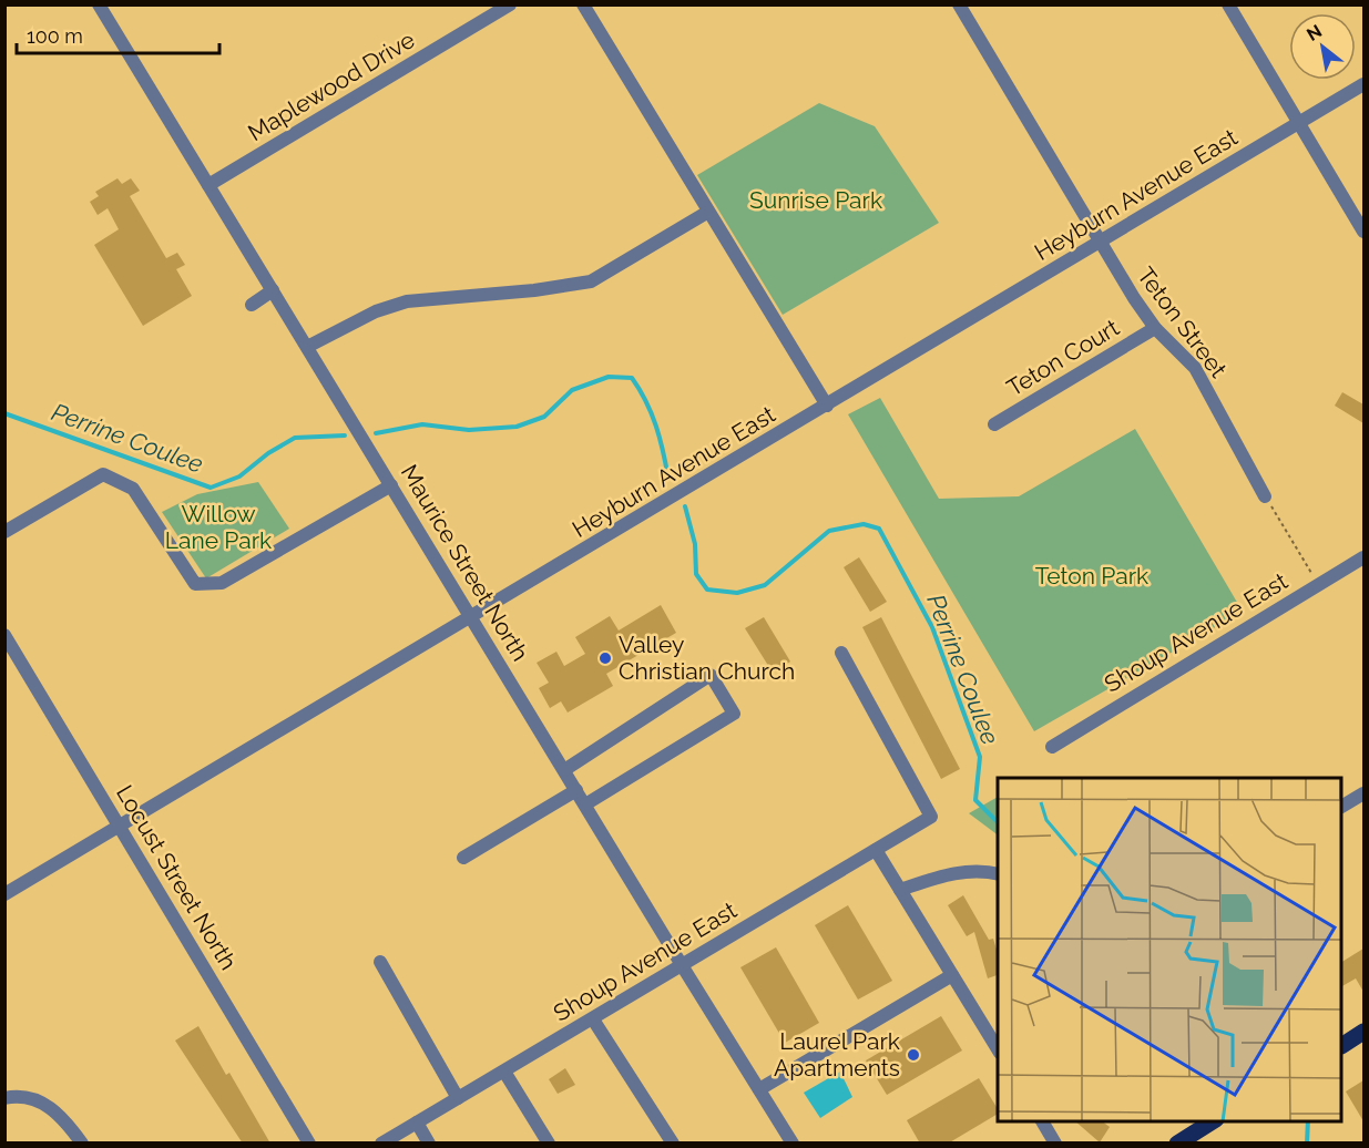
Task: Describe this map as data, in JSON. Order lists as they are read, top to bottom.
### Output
{
  "streets": {
    "street": [
      "Maplewood Drive",
      "Heyburn Avenue East",
      "Teton Street",
      "Teton Court",
      "Maurice Street North",
      "Shoup Avenue East",
      "Locust Street North"
    ]
  },
  "crossings": [
    ["Maplewood Drive", "Maurice Street North"],
    ["Heyburn Avenue East", "Teton Street"],
    ["Heyburn Avenue East", "Maurice Street North"],
    ["Heyburn Avenue East", "Locust Street North"],
    ["Teton Street", "Teton Court"],
    ["Maurice Street North", "Shoup Avenue East"]
  ],
  "water": ["Perrine Coulee"],
  "parks": ["Sunrise Park", "Willow Lane Park", "Teton Park"],
  "places": ["Valley Christian Church", "Laurel Park Apartments"],
  "scale_bar": "100 m",
  "north": "top left"
}
